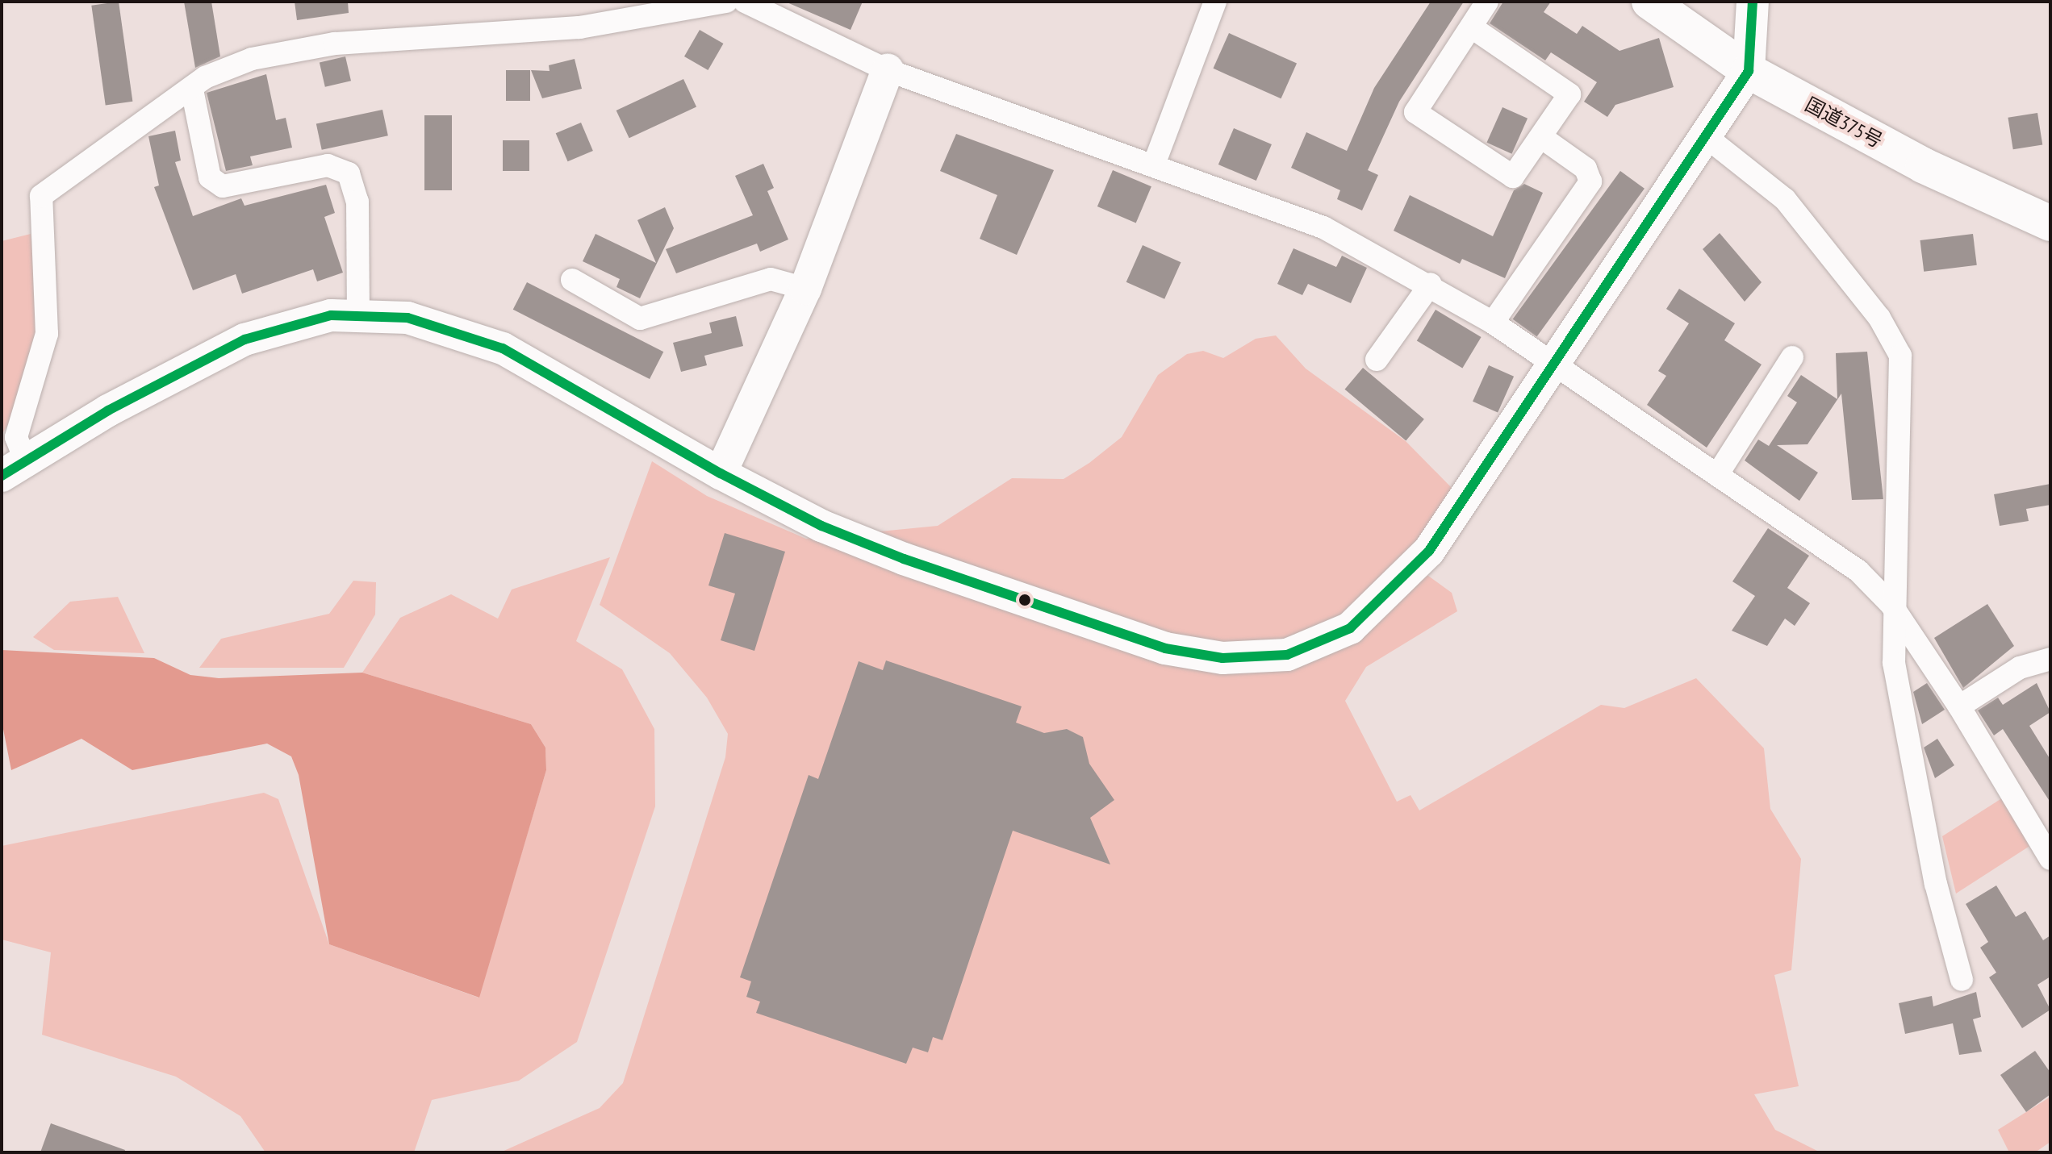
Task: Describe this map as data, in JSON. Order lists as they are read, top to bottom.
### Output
{
  "streets": {
    "highway": ["国道375号"]
  }
}
